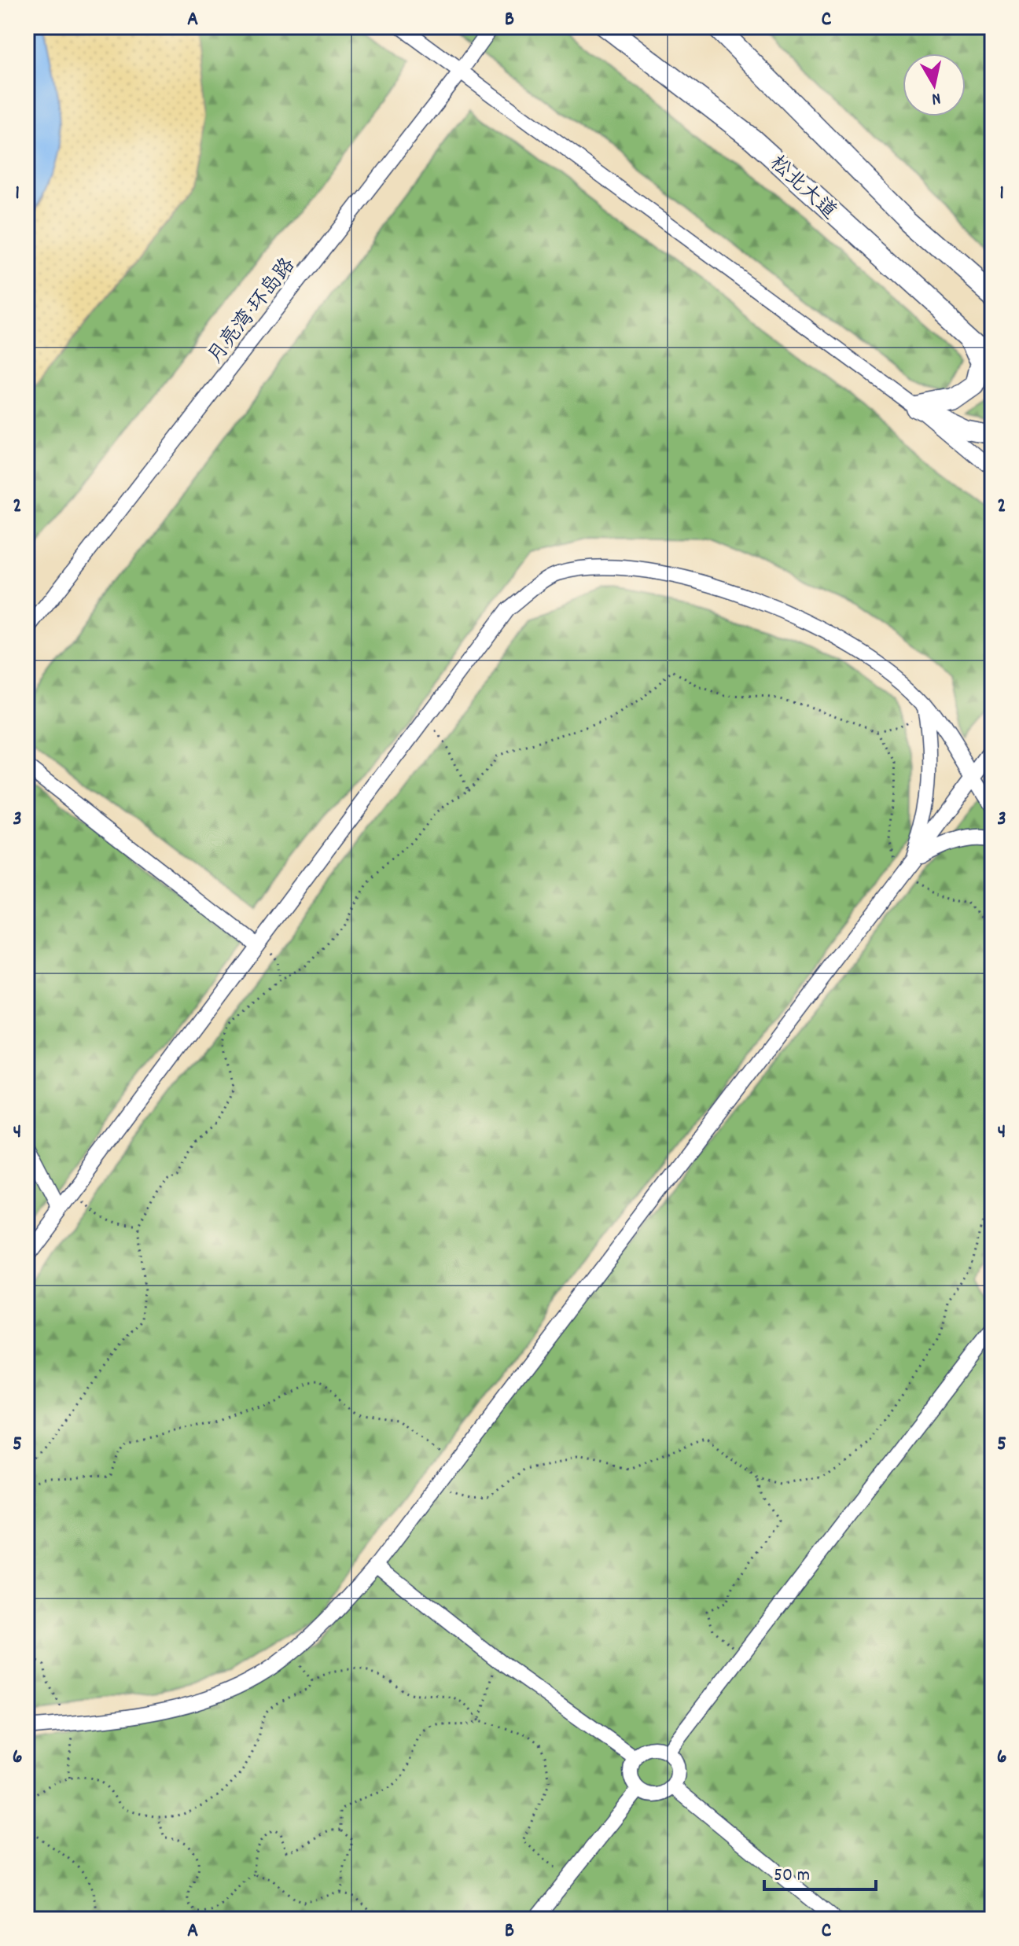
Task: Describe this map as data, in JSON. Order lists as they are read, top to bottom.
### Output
{
  "streets": {
    "highway": ["松北大道"],
    "street": ["月亮湾·环岛路"]
  },
  "scale_bar": "50 m",
  "north": "bottom",
  "grid": {
    "columns": ["A", "B", "C"],
    "rows": [
      "1",
      "2",
      "3",
      "4",
      "5",
      "6"
    ]
  }
}
